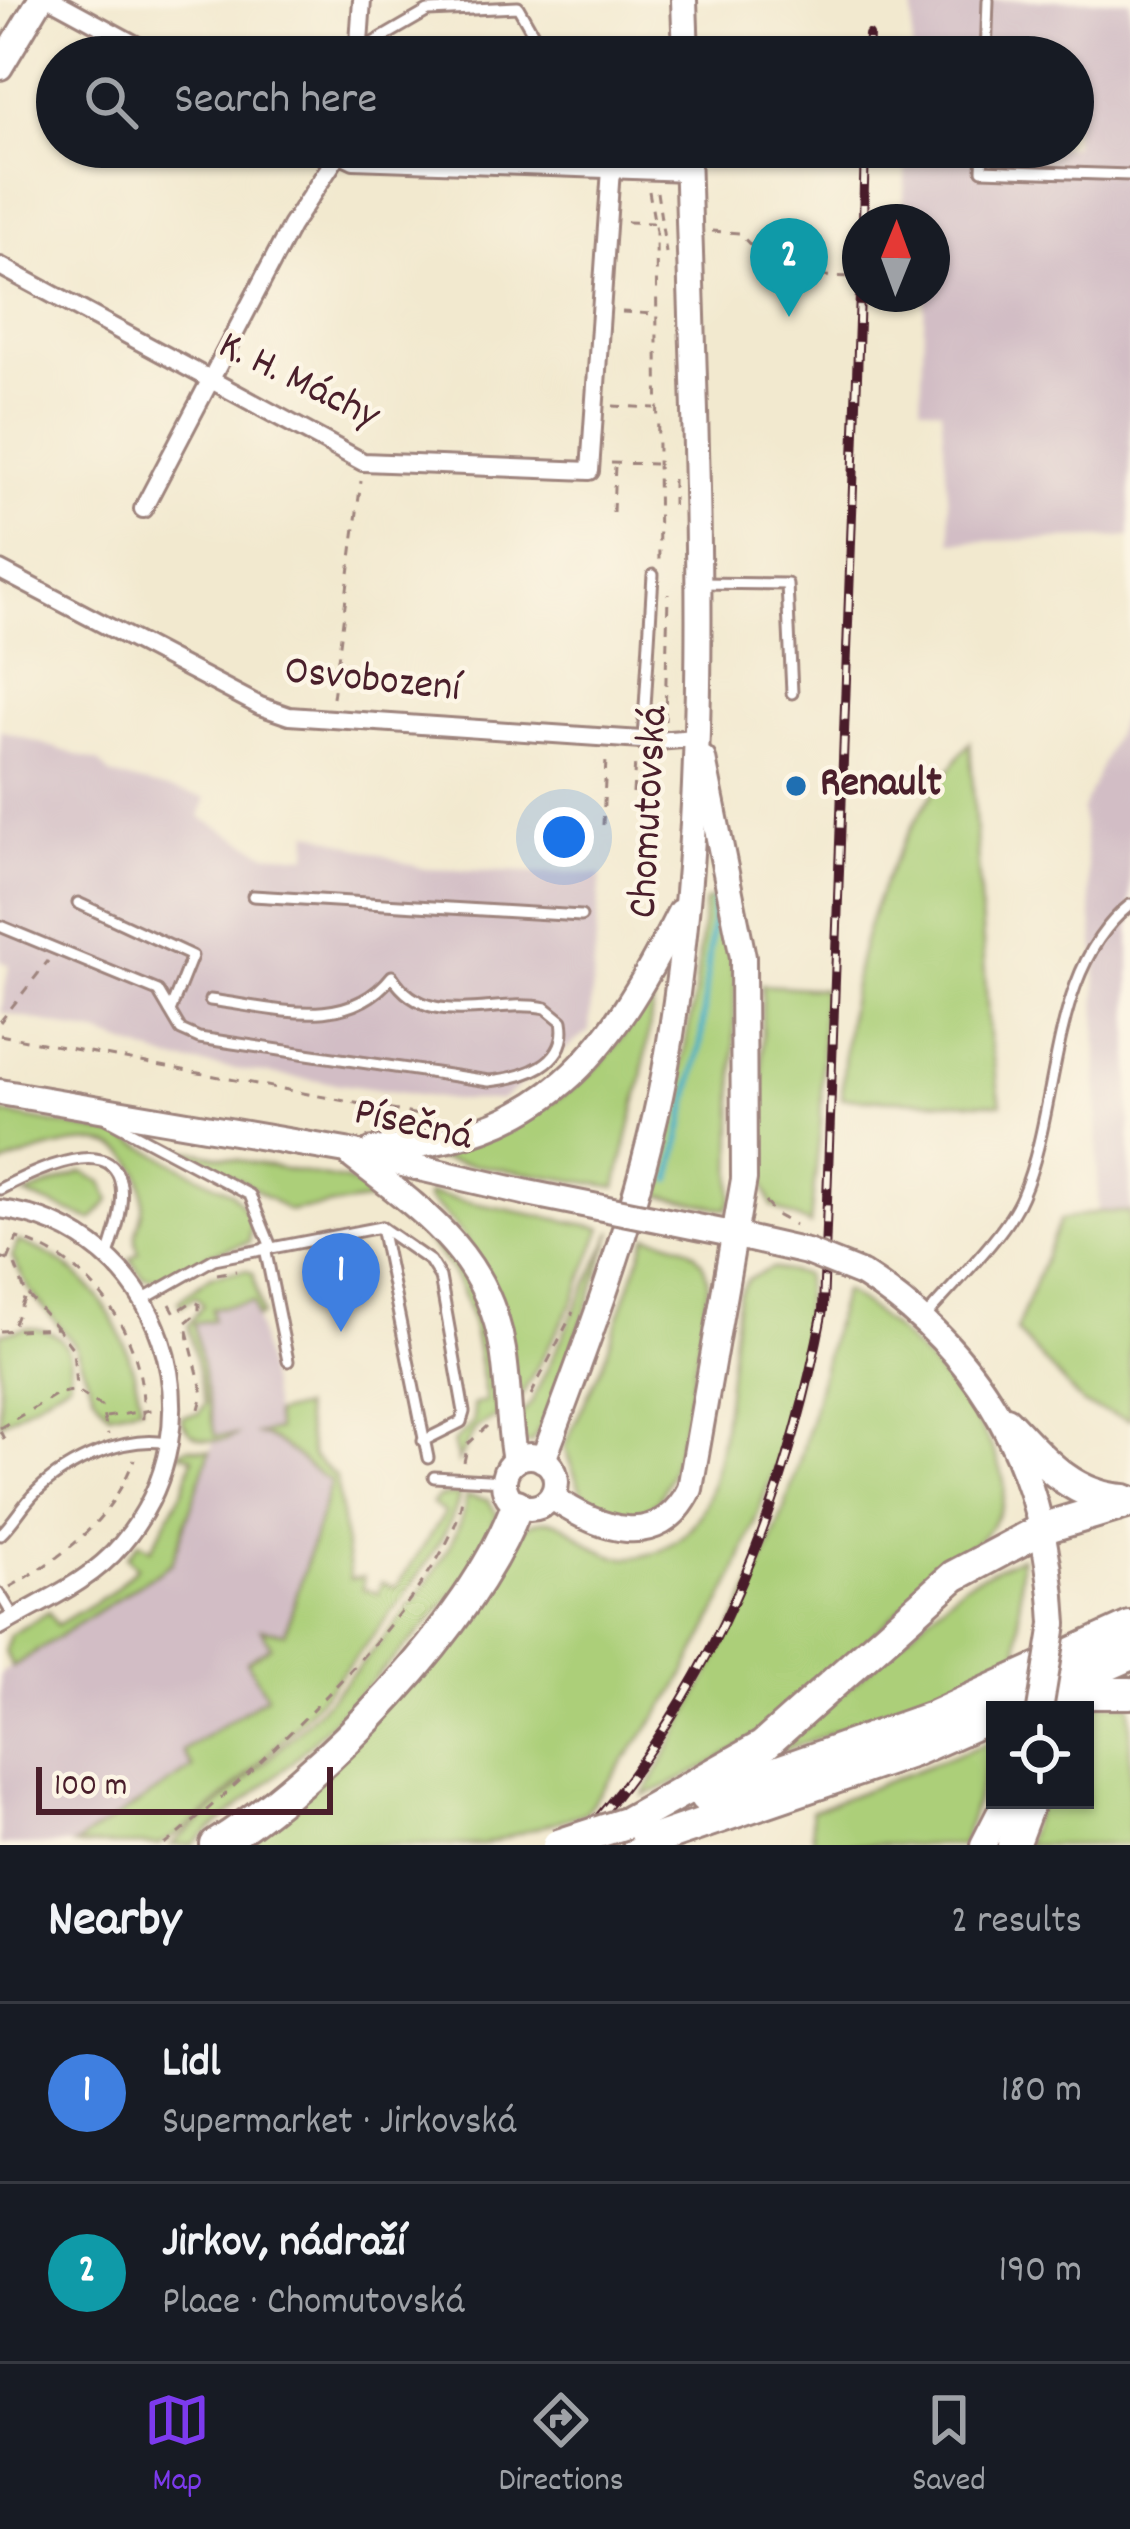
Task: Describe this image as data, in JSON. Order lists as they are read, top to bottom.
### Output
{
  "streets": {
    "street": [
      "K. H. Máchy",
      "Osvobození",
      "Chomutovská",
      "Písečná"
    ]
  },
  "crossings": [
    ["Osvobození", "Chomutovská"]
  ],
  "places": ["Renault"],
  "scale_bar": "100 m",
  "north": "top",
  "page": {
    "search": "Search here",
    "pins": ["2", "1"],
    "scale": "100 m",
    "heading": ["Nearby", "2 results"],
    "list": [
      {
        "mark": "1",
        "name": "Lidl",
        "note": "Supermarket · Jirkovská",
        "value": "180 m"
      },
      {
        "mark": "2",
        "name": "Jirkov, nádraží",
        "note": "Place · Chomutovská",
        "value": "190 m"
      }
    ],
    "nav": ["Map", "Directions", "Saved"]
  }
}
